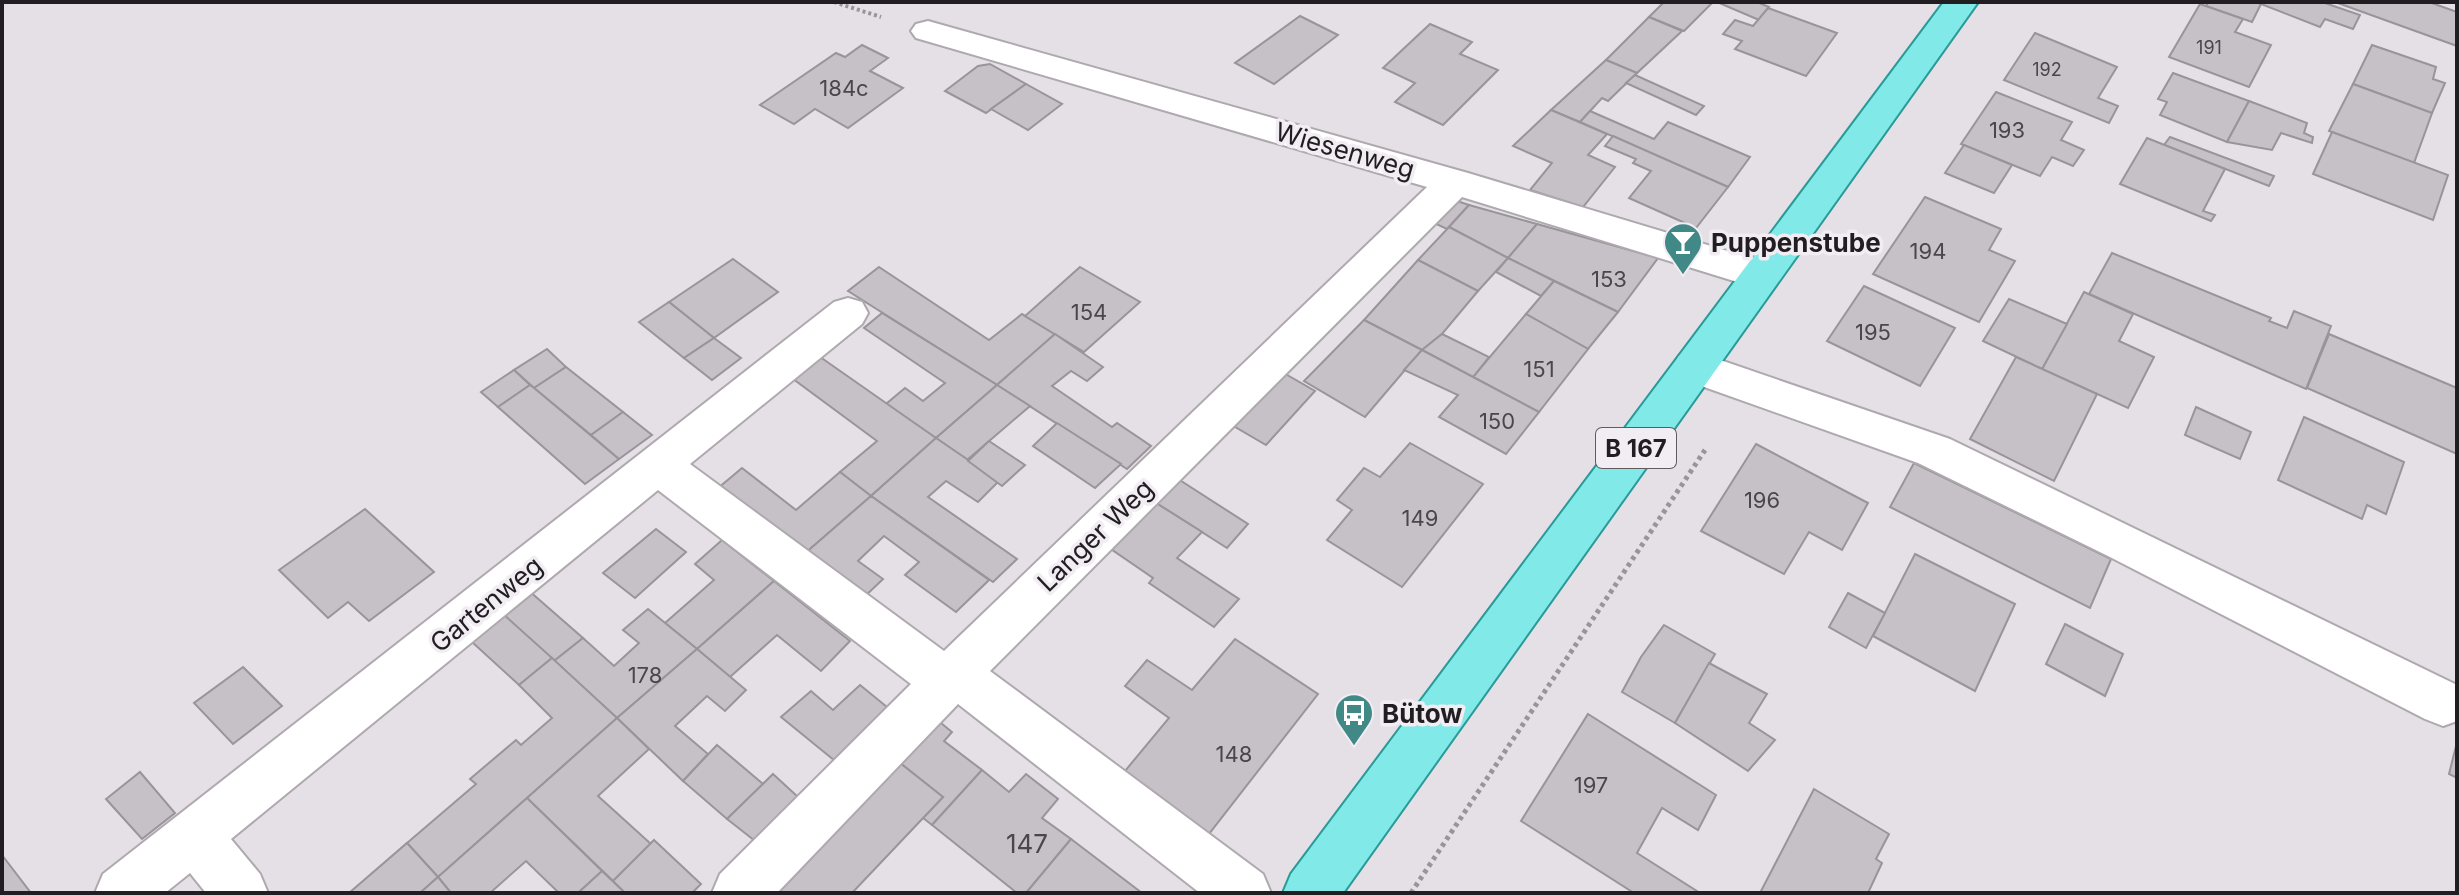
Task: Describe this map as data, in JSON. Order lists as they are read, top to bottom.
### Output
{
  "streets": {
    "main road": ["B 167"],
    "street": ["Wiesenweg", "Langer Weg", "Gartenweg"]
  },
  "crossings": [
    ["Wiesenweg", "B 167"],
    ["Wiesenweg", "Langer Weg"]
  ],
  "places": {
    "bar": ["Puppenstube"],
    "bus stop": ["Bütow"]
  },
  "house_numbers": [
    "191",
    "192",
    "184c",
    "193",
    "194",
    "153",
    "154",
    "195",
    "151",
    "150",
    "196",
    "149",
    "178",
    "148",
    "197",
    "147"
  ]
}
